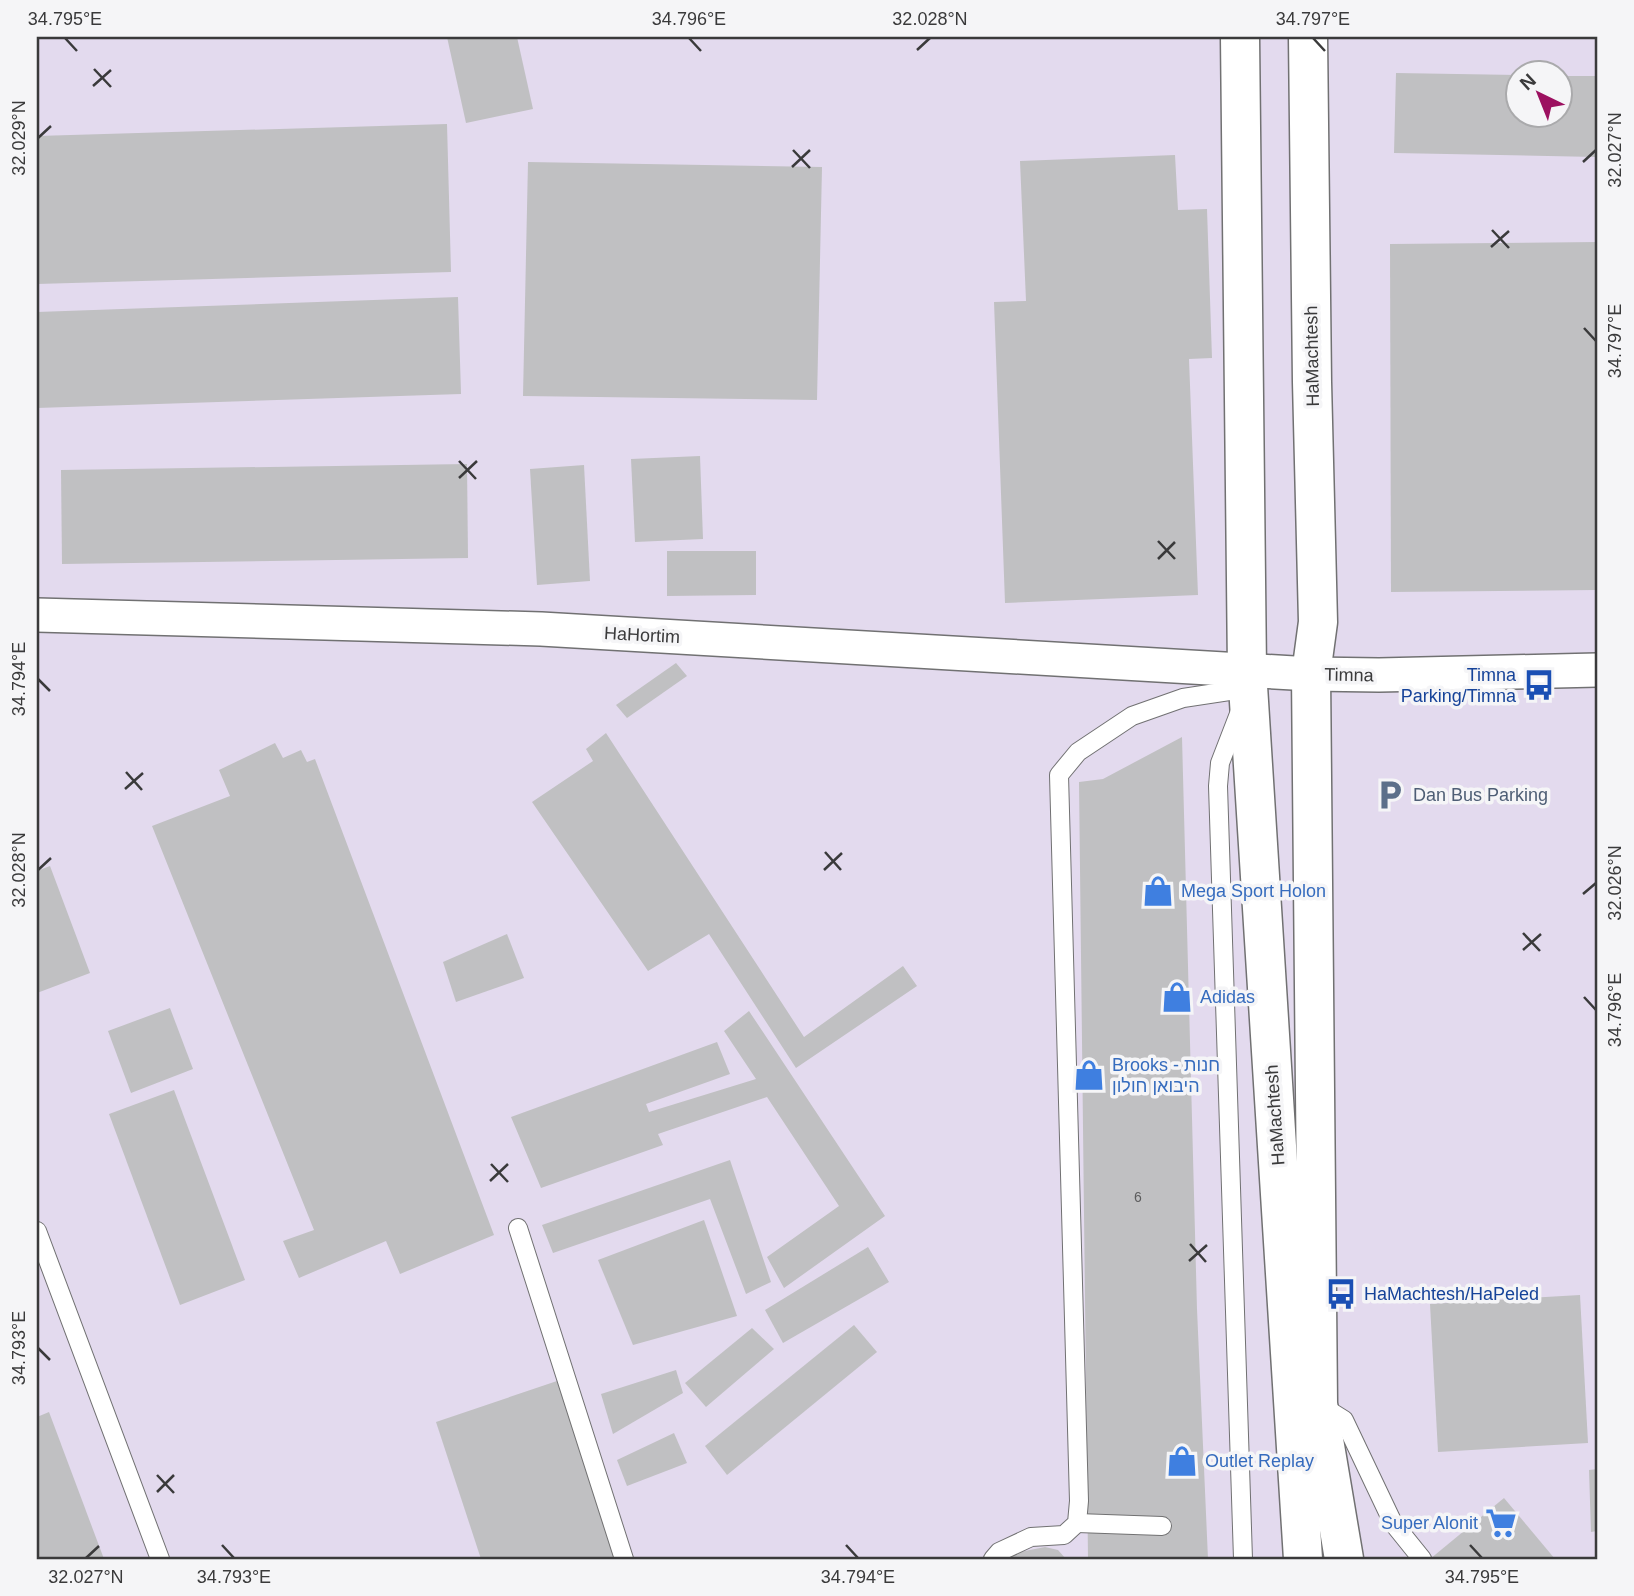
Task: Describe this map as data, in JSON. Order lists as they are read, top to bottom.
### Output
{
  "streets": {
    "street": ["HaMachtesh", "HaHortim", "Timna"]
  },
  "crossings": [
    ["HaMachtesh", "HaHortim"],
    ["HaMachtesh", "Timna"]
  ],
  "places": {
    "bus stop": ["Timna Parking/Timna", "HaMachtesh/HaPeled"],
    "parking": ["Dan Bus Parking"],
    "shop": [
      "Mega Sport Holon",
      "Adidas",
      "Brooks - חנות היבואן חולון",
      "Outlet Replay"
    ],
    "supermarket": ["Super Alonit"]
  },
  "house_numbers": ["6"],
  "north": "top left",
  "coordinates": [
    "34.795°E",
    "34.796°E",
    "32.028°N",
    "34.797°E",
    "32.029°N",
    "32.027°N",
    "34.794°E",
    "32.026°N",
    "34.793°E"
  ]
}
